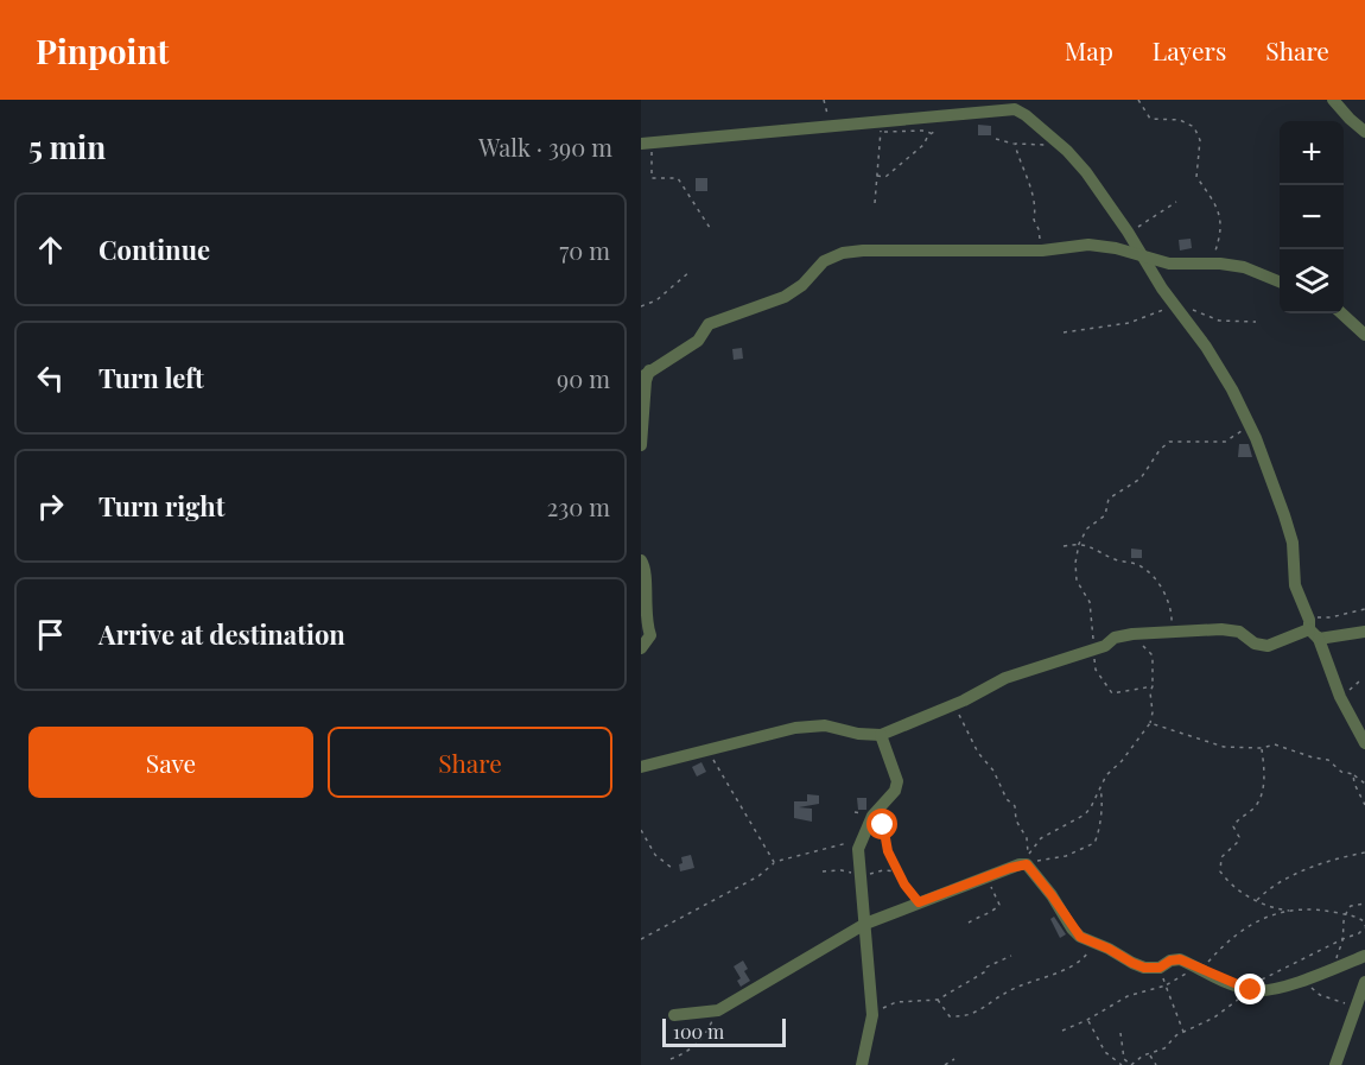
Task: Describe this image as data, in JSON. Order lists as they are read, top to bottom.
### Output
{
  "scale_bar": "100 m",
  "page": {
    "header": "Pinpoint",
    "nav": ["Map", "Layers", "Share"],
    "heading": ["5 min", "Walk · 390 m"],
    "map_buttons": ["+", "−"],
    "list": [
      ["Continue", "70 m"],
      ["Turn left", "90 m"],
      ["Turn right", "230 m"],
      "Arrive at destination"
    ],
    "buttons": ["Save", "Share"],
    "scale": "100 m"
  }
}
